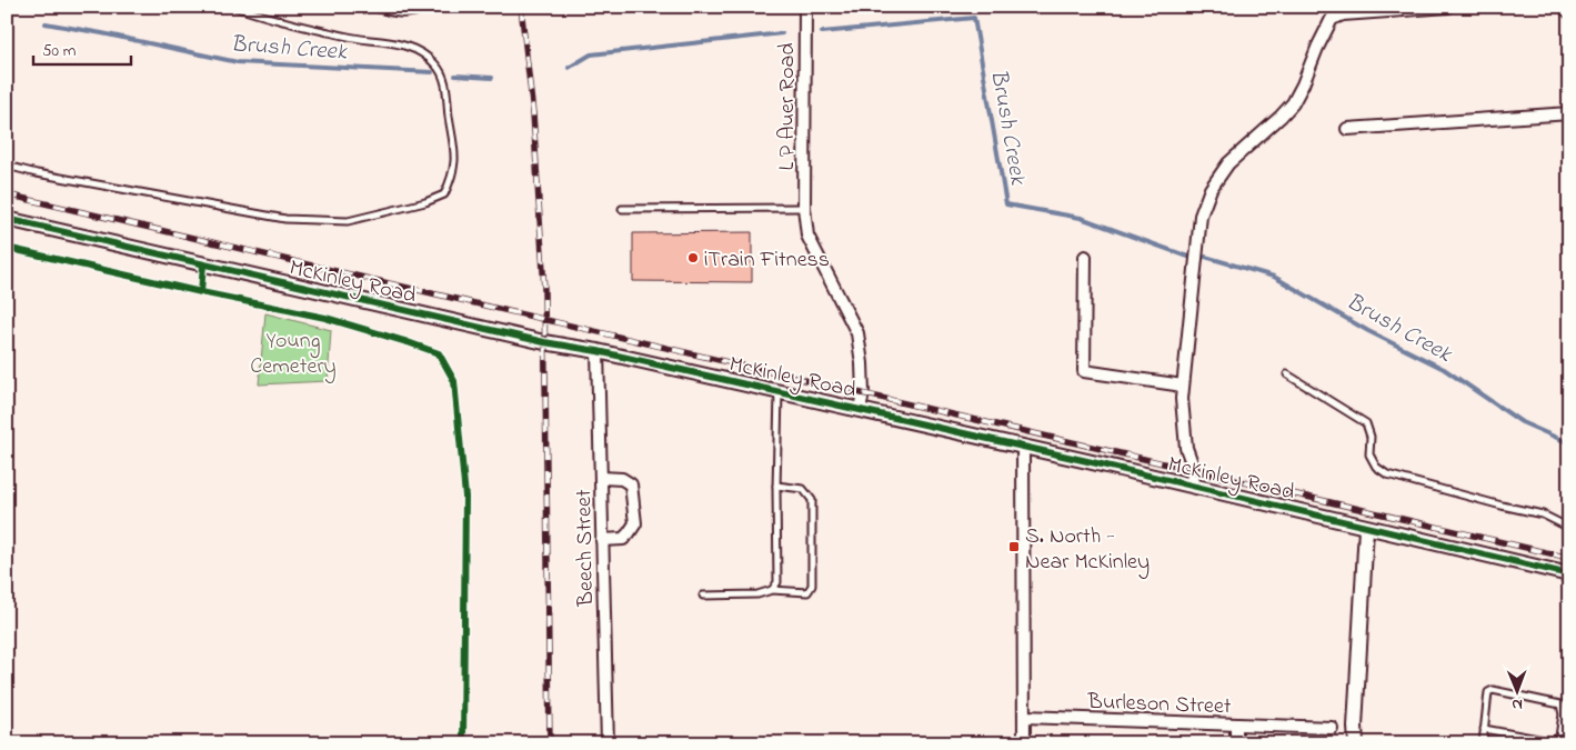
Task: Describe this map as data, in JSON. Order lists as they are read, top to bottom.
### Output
{
  "streets": {
    "street": [
      "L P Auer Road",
      "McKinley Road",
      "Beech Street",
      "Burleson Street"
    ]
  },
  "crossings": [
    ["L P Auer Road", "McKinley Road"],
    ["McKinley Road", "Beech Street"]
  ],
  "water": ["Brush Creek"],
  "parks": ["Young Cemetery"],
  "places": {
    "other": ["iTrain Fitness"],
    "transit": ["S. North - Near McKinley"]
  },
  "scale_bar": "50 m",
  "north": "bottom"
}
